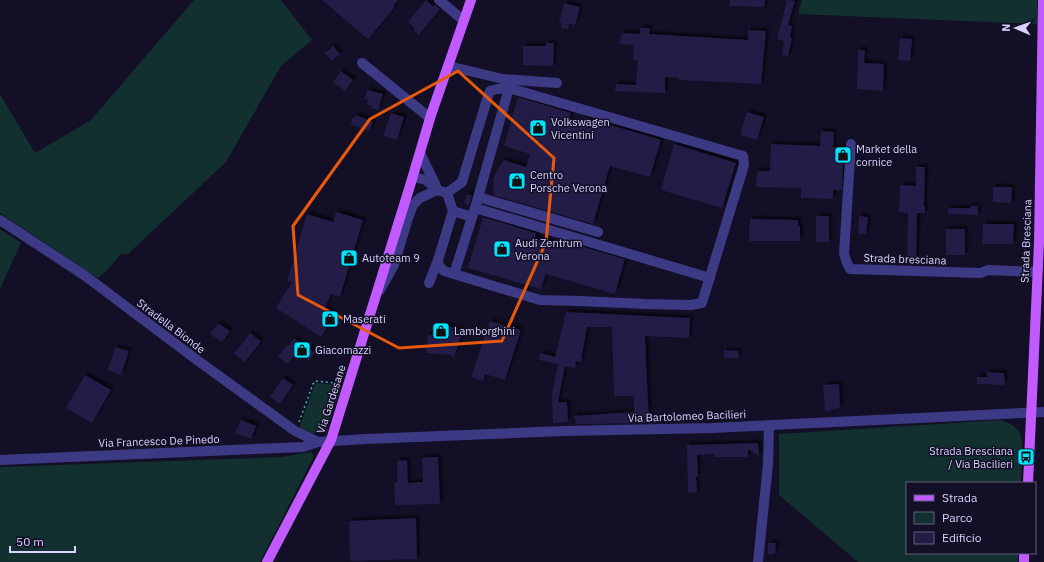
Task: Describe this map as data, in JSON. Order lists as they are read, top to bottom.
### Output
{
  "streets": {
    "main road": ["Strada Bresciana", "Via Gardesane"],
    "street": [
      "Strada bresciana",
      "Stradella Bionde",
      "Via Bartolomeo Bacilieri",
      "Via Francesco De Pinedo"
    ]
  },
  "crossings": [
    ["Strada Bresciana", "Strada bresciana"],
    ["Strada Bresciana", "Via Bartolomeo Bacilieri"],
    ["Stradella Bionde", "Via Francesco De Pinedo"],
    ["Via Gardesane", "Via Bartolomeo Bacilieri"]
  ],
  "places": {
    "shop": [
      "Volkswagen Vicentini",
      "Market della cornice",
      "Centro Porsche Verona",
      "Audi Zentrum Verona",
      "Autoteam 9",
      "Maserati",
      "Lamborghini",
      "Giacomazzi"
    ],
    "bus stop": ["Strada Bresciana / Via Bacilieri"]
  },
  "legend": ["Strada", "Parco", "Edificio"],
  "scale_bar": "50 m",
  "north": "left"
}
